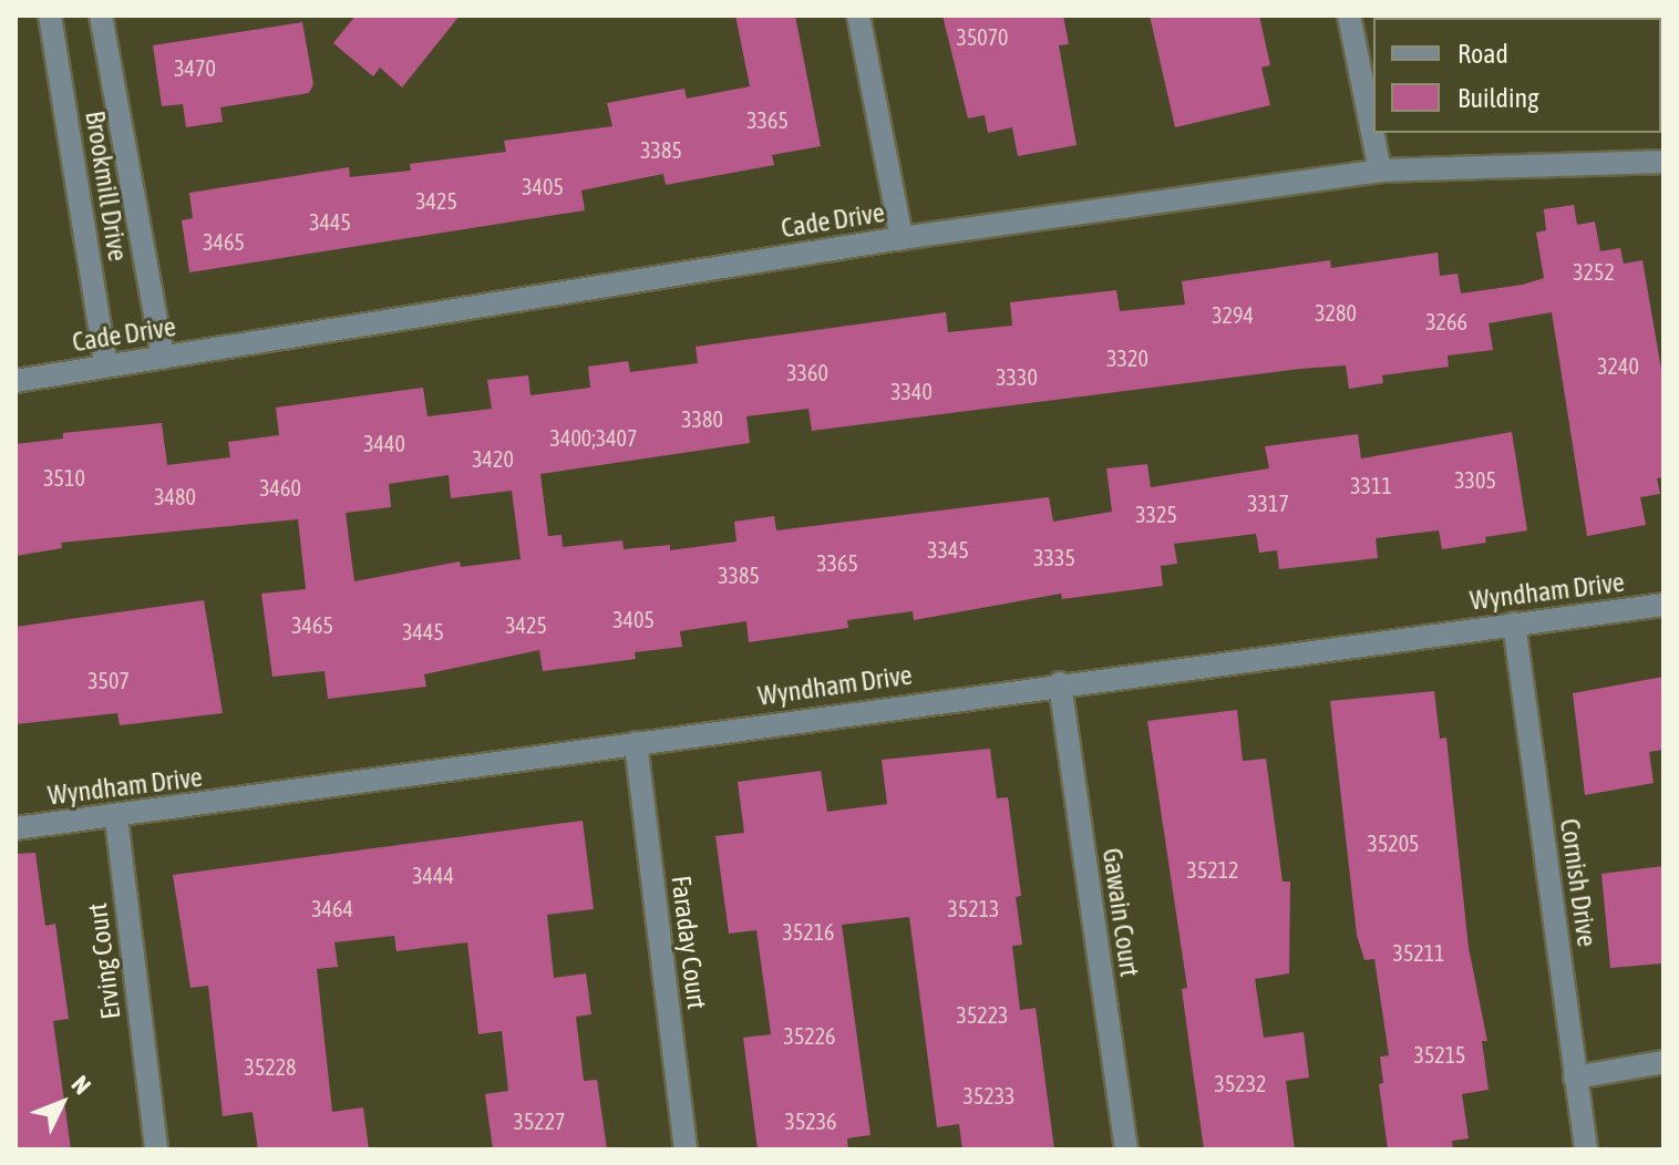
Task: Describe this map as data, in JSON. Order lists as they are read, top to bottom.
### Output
{
  "streets": {
    "street": [
      "Brookmill Drive",
      "Cade Drive",
      "Wyndham Drive",
      "Cornish Drive",
      "Gawain Court",
      "Faraday Court",
      "Erving Court"
    ]
  },
  "crossings": [
    ["Brookmill Drive", "Cade Drive"],
    ["Wyndham Drive", "Cornish Drive"],
    ["Wyndham Drive", "Gawain Court"],
    ["Wyndham Drive", "Faraday Court"],
    ["Wyndham Drive", "Erving Court"]
  ],
  "house_numbers": [
    "35070",
    "3470",
    "3365",
    "3385",
    "3405",
    "3425",
    "3445",
    "3465",
    "3252",
    "3280",
    "3294",
    "3266",
    "3320",
    "3240",
    "3360",
    "3330",
    "3340",
    "3380",
    "3400;3407",
    "3440",
    "3420",
    "3510",
    "3305",
    "3311",
    "3460",
    "3480",
    "3317",
    "3325",
    "3345",
    "3335",
    "3365",
    "3385",
    "3405",
    "3465",
    "3425",
    "3445",
    "3507",
    "35205",
    "35212",
    "3444",
    "3464",
    "35213",
    "35216",
    "35211",
    "35223",
    "35226",
    "35215",
    "35228",
    "35232",
    "35233",
    "35227",
    "35236"
  ],
  "legend": ["Road", "Building"],
  "north": "top right"
}
